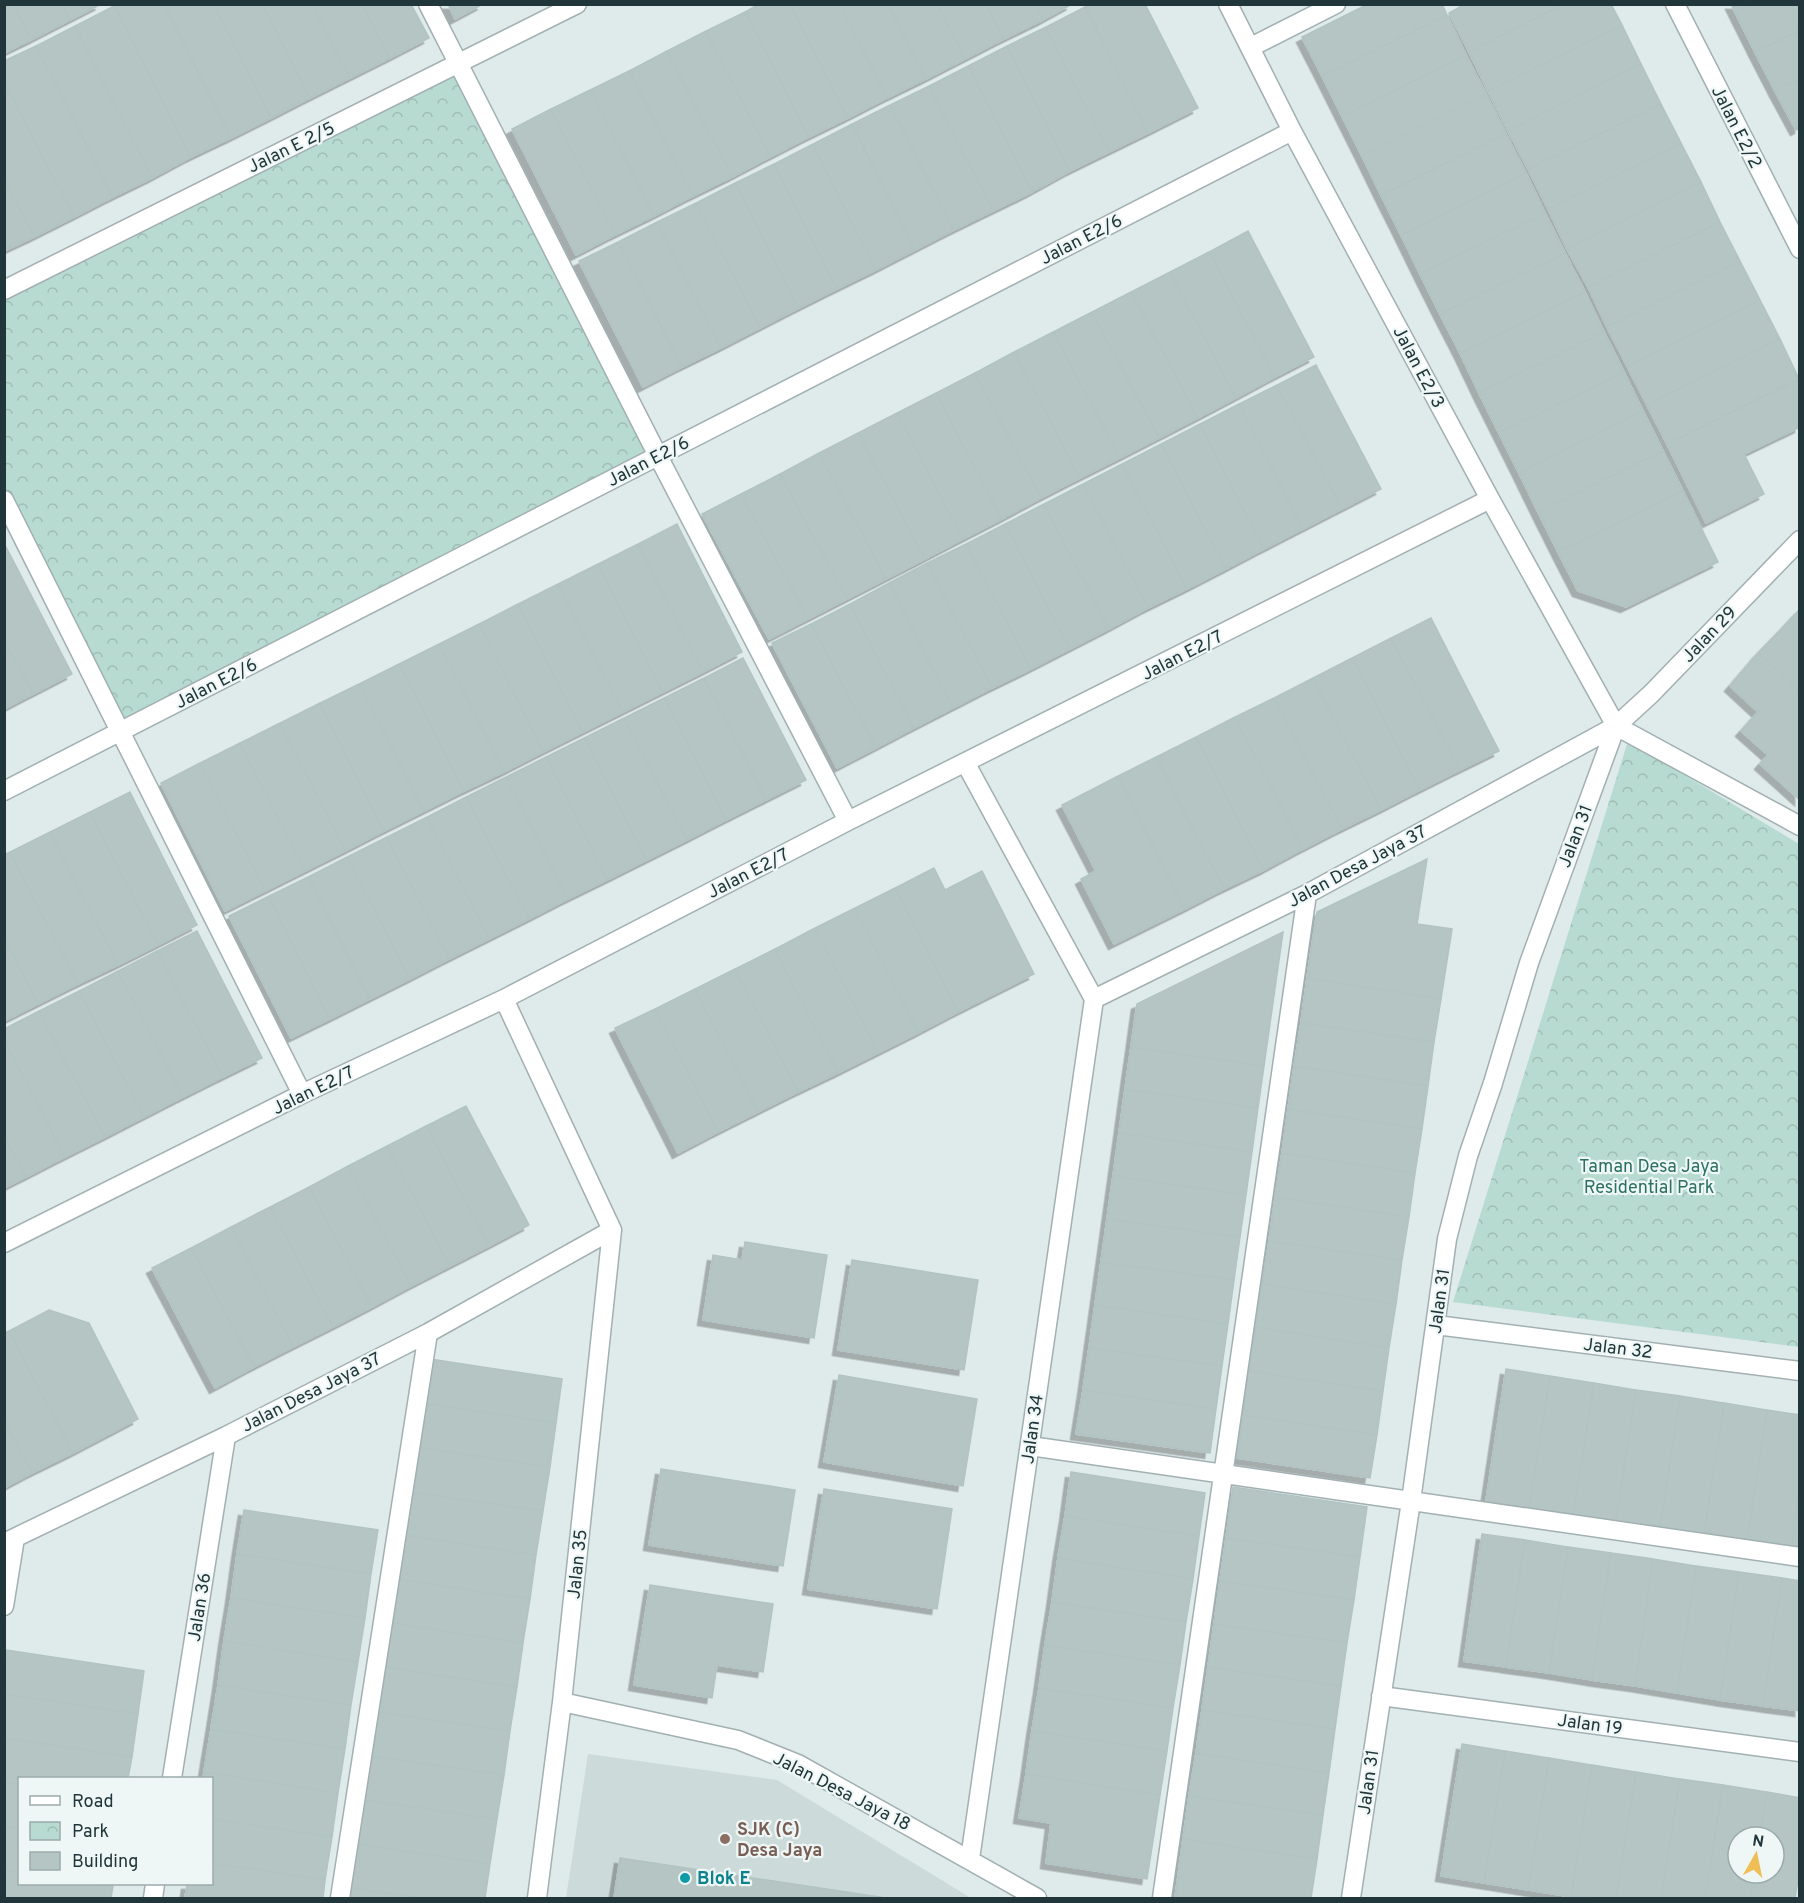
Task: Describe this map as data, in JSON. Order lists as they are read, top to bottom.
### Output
{
  "streets": {
    "street": [
      "Jalan E2/2",
      "Jalan E 2/5",
      "Jalan E2/6",
      "Jalan E2/3",
      "Jalan 29",
      "Jalan E2/7",
      "Jalan 31",
      "Jalan Desa Jaya 37",
      "Jalan 32",
      "Jalan 34",
      "Jalan 35",
      "Jalan 36",
      "Jalan 19",
      "Jalan Desa Jaya 18"
    ]
  },
  "crossings": [
    ["Jalan E2/6", "Jalan E2/3"],
    ["Jalan E2/3", "Jalan 29"],
    ["Jalan E2/3", "Jalan E2/7"],
    ["Jalan E2/3", "Jalan 31"],
    ["Jalan E2/3", "Jalan Desa Jaya 37"],
    ["Jalan 29", "Jalan 31"],
    ["Jalan 29", "Jalan Desa Jaya 37"],
    ["Jalan 31", "Jalan Desa Jaya 37"],
    ["Jalan 31", "Jalan 32"],
    ["Jalan 31", "Jalan 19"],
    ["Jalan Desa Jaya 37", "Jalan 34"],
    ["Jalan Desa Jaya 37", "Jalan 35"],
    ["Jalan Desa Jaya 37", "Jalan 36"],
    ["Jalan 34", "Jalan Desa Jaya 18"],
    ["Jalan 35", "Jalan Desa Jaya 18"]
  ],
  "parks": ["Taman Desa Jaya Residential Park"],
  "places": ["SJK (C) Desa Jaya", "Blok E"],
  "legend": ["Road", "Park", "Building"],
  "north": "top"
}
